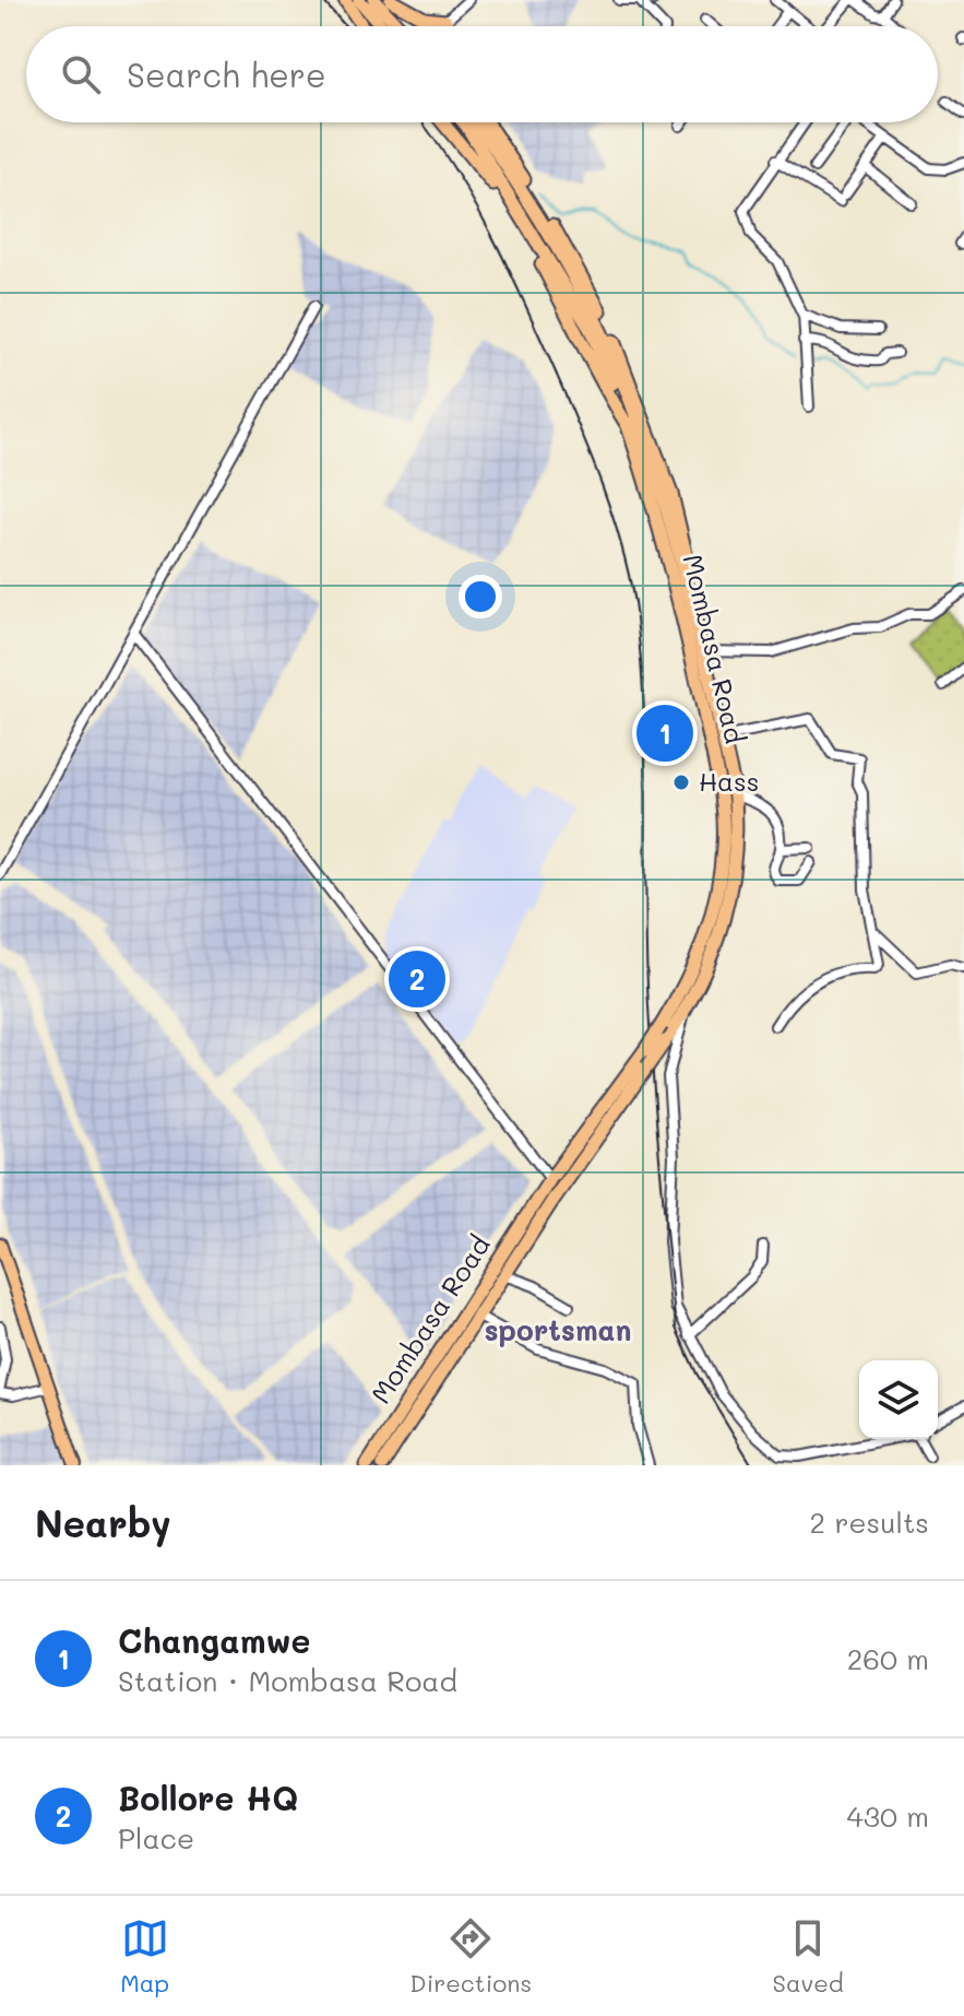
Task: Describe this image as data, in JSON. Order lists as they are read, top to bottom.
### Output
{
  "streets": {
    "highway": ["Mombasa Road"]
  },
  "districts": ["sportsman"],
  "places": ["Hass"],
  "page": {
    "search": "Search here",
    "pins": ["1", "2"],
    "heading": ["Nearby", "2 results"],
    "list": [
      {
        "mark": "1",
        "name": "Changamwe",
        "note": "Station · Mombasa Road",
        "value": "260 m"
      },
      {
        "mark": "2",
        "name": "Bollore HQ",
        "note": "Place",
        "value": "430 m"
      }
    ],
    "nav": ["Map", "Directions", "Saved"]
  }
}
